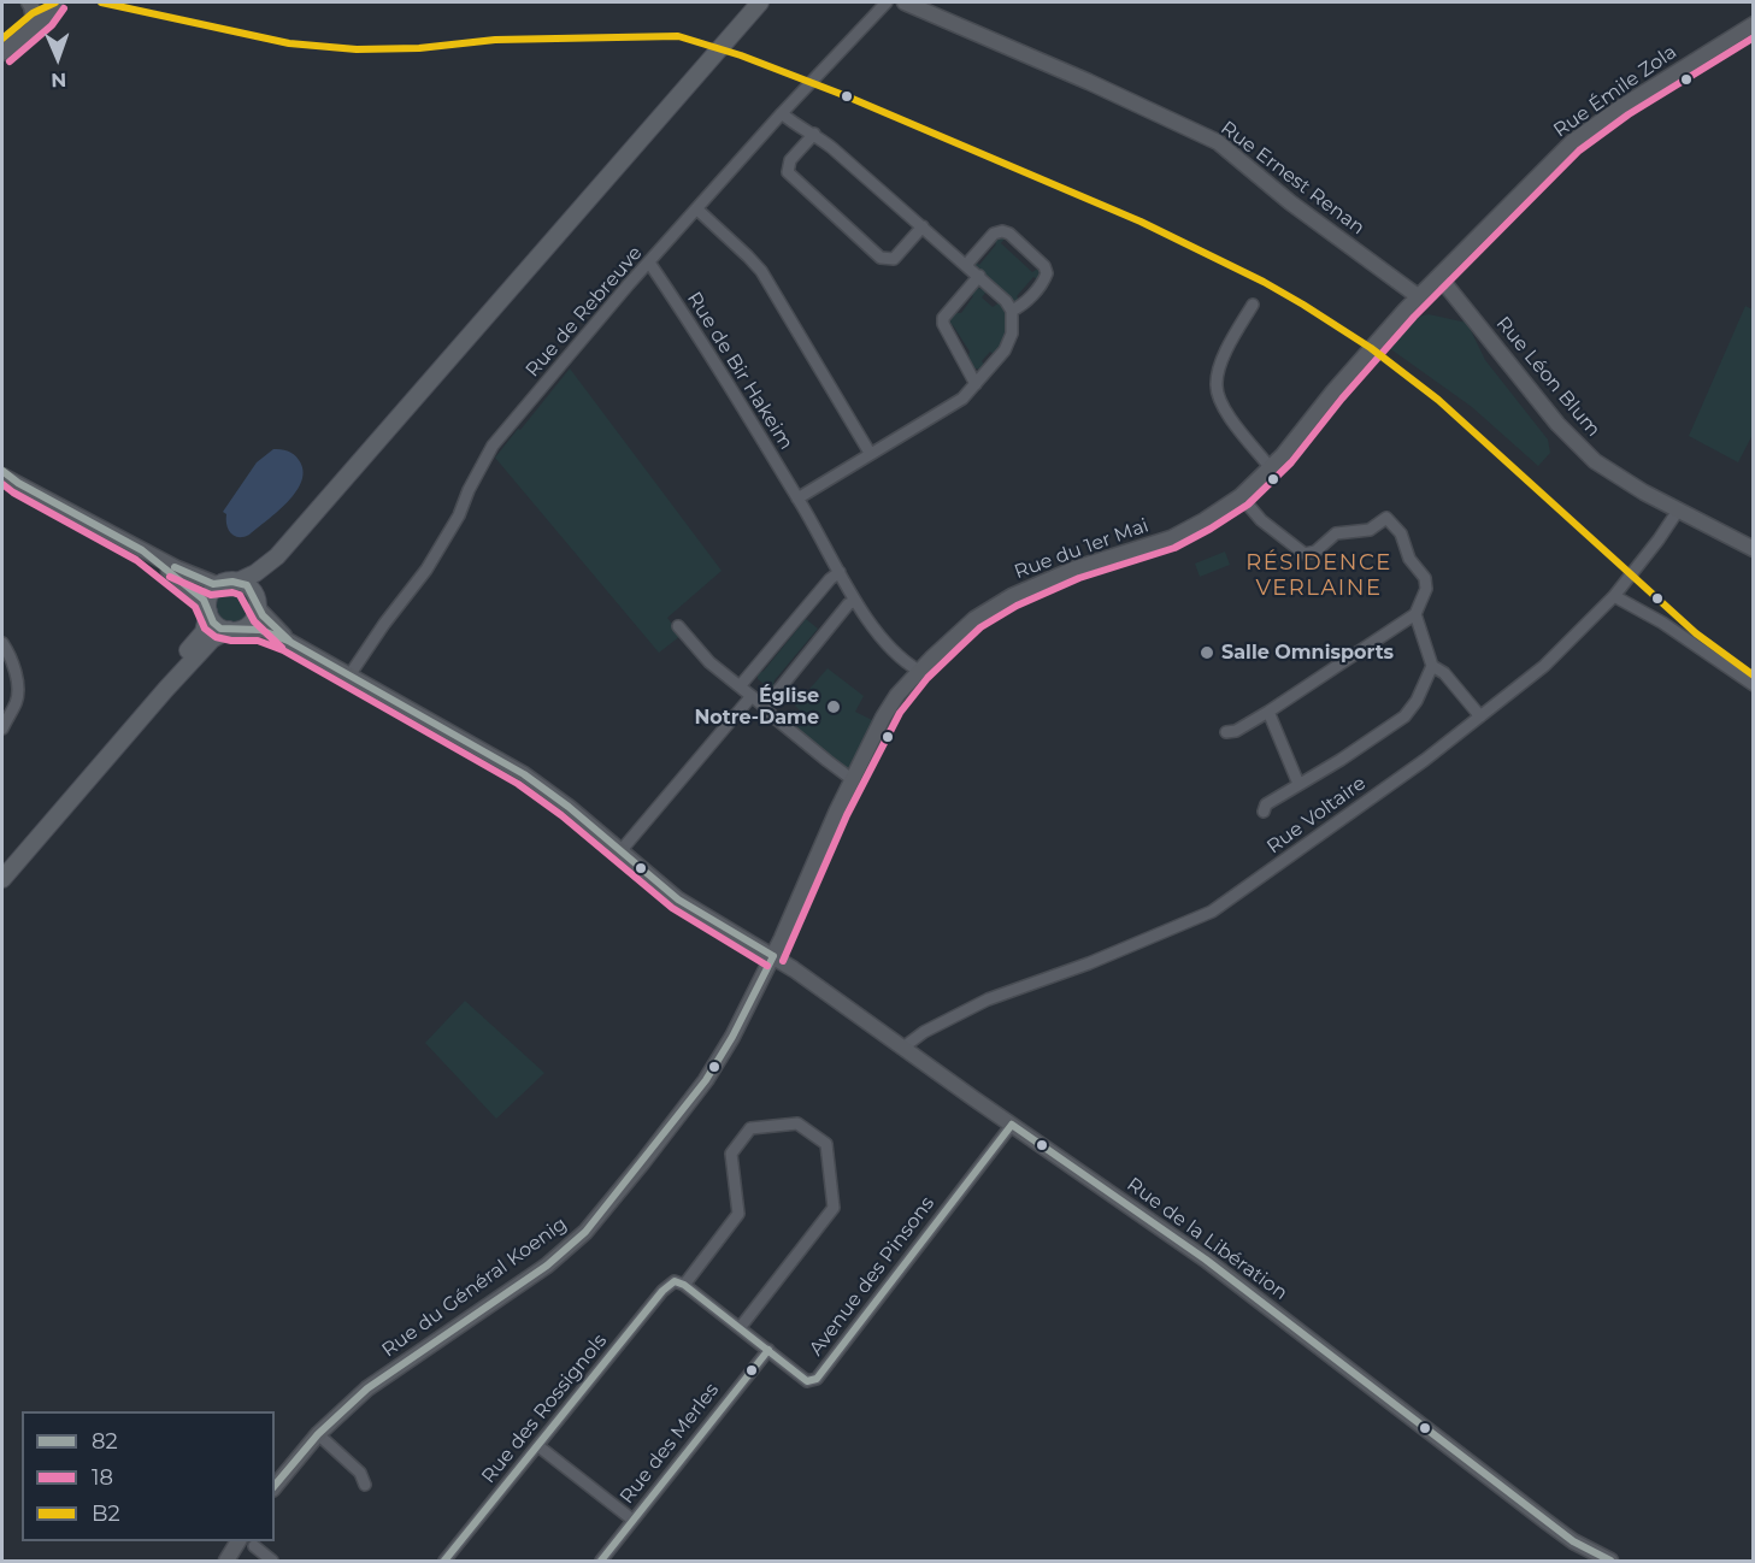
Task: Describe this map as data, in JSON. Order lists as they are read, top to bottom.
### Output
{
  "streets": {
    "street": [
      "Rue Émile Zola",
      "Rue Ernest Renan",
      "Rue de Rebreuve",
      "Rue de Bir Hakeim",
      "Rue Léon Blum",
      "Rue du 1er Mai",
      "Rue Voltaire",
      "Rue de la Libération",
      "Avenue des Pinsons",
      "Rue du Général Koenig",
      "Rue des Rossignols",
      "Rue des Merles"
    ]
  },
  "crossings": [
    ["Rue Émile Zola", "Rue Ernest Renan"],
    ["Rue Émile Zola", "Rue Léon Blum"],
    ["Rue Émile Zola", "Rue du 1er Mai"],
    ["Rue Ernest Renan", "Rue du 1er Mai"],
    ["Rue de Rebreuve", "Rue de Bir Hakeim"],
    ["Rue de Rebreuve", "Rue de la Libération"],
    ["Rue de Bir Hakeim", "Rue du 1er Mai"],
    ["Rue Léon Blum", "Rue Voltaire"],
    ["Rue du 1er Mai", "Rue de la Libération"],
    ["Rue du 1er Mai", "Rue du Général Koenig"],
    ["Rue Voltaire", "Rue de la Libération"],
    ["Rue de la Libération", "Avenue des Pinsons"],
    ["Rue de la Libération", "Rue du Général Koenig"],
    ["Avenue des Pinsons", "Rue des Rossignols"],
    ["Avenue des Pinsons", "Rue des Merles"]
  ],
  "districts": ["RÉSIDENCE VERLAINE"],
  "places": ["Salle Omnisports", "Église Notre-Dame"],
  "lines": ["transit line B2", "transit line 18", "transit line 82"],
  "legend": ["82", "18", "B2"],
  "north": "bottom"
}
